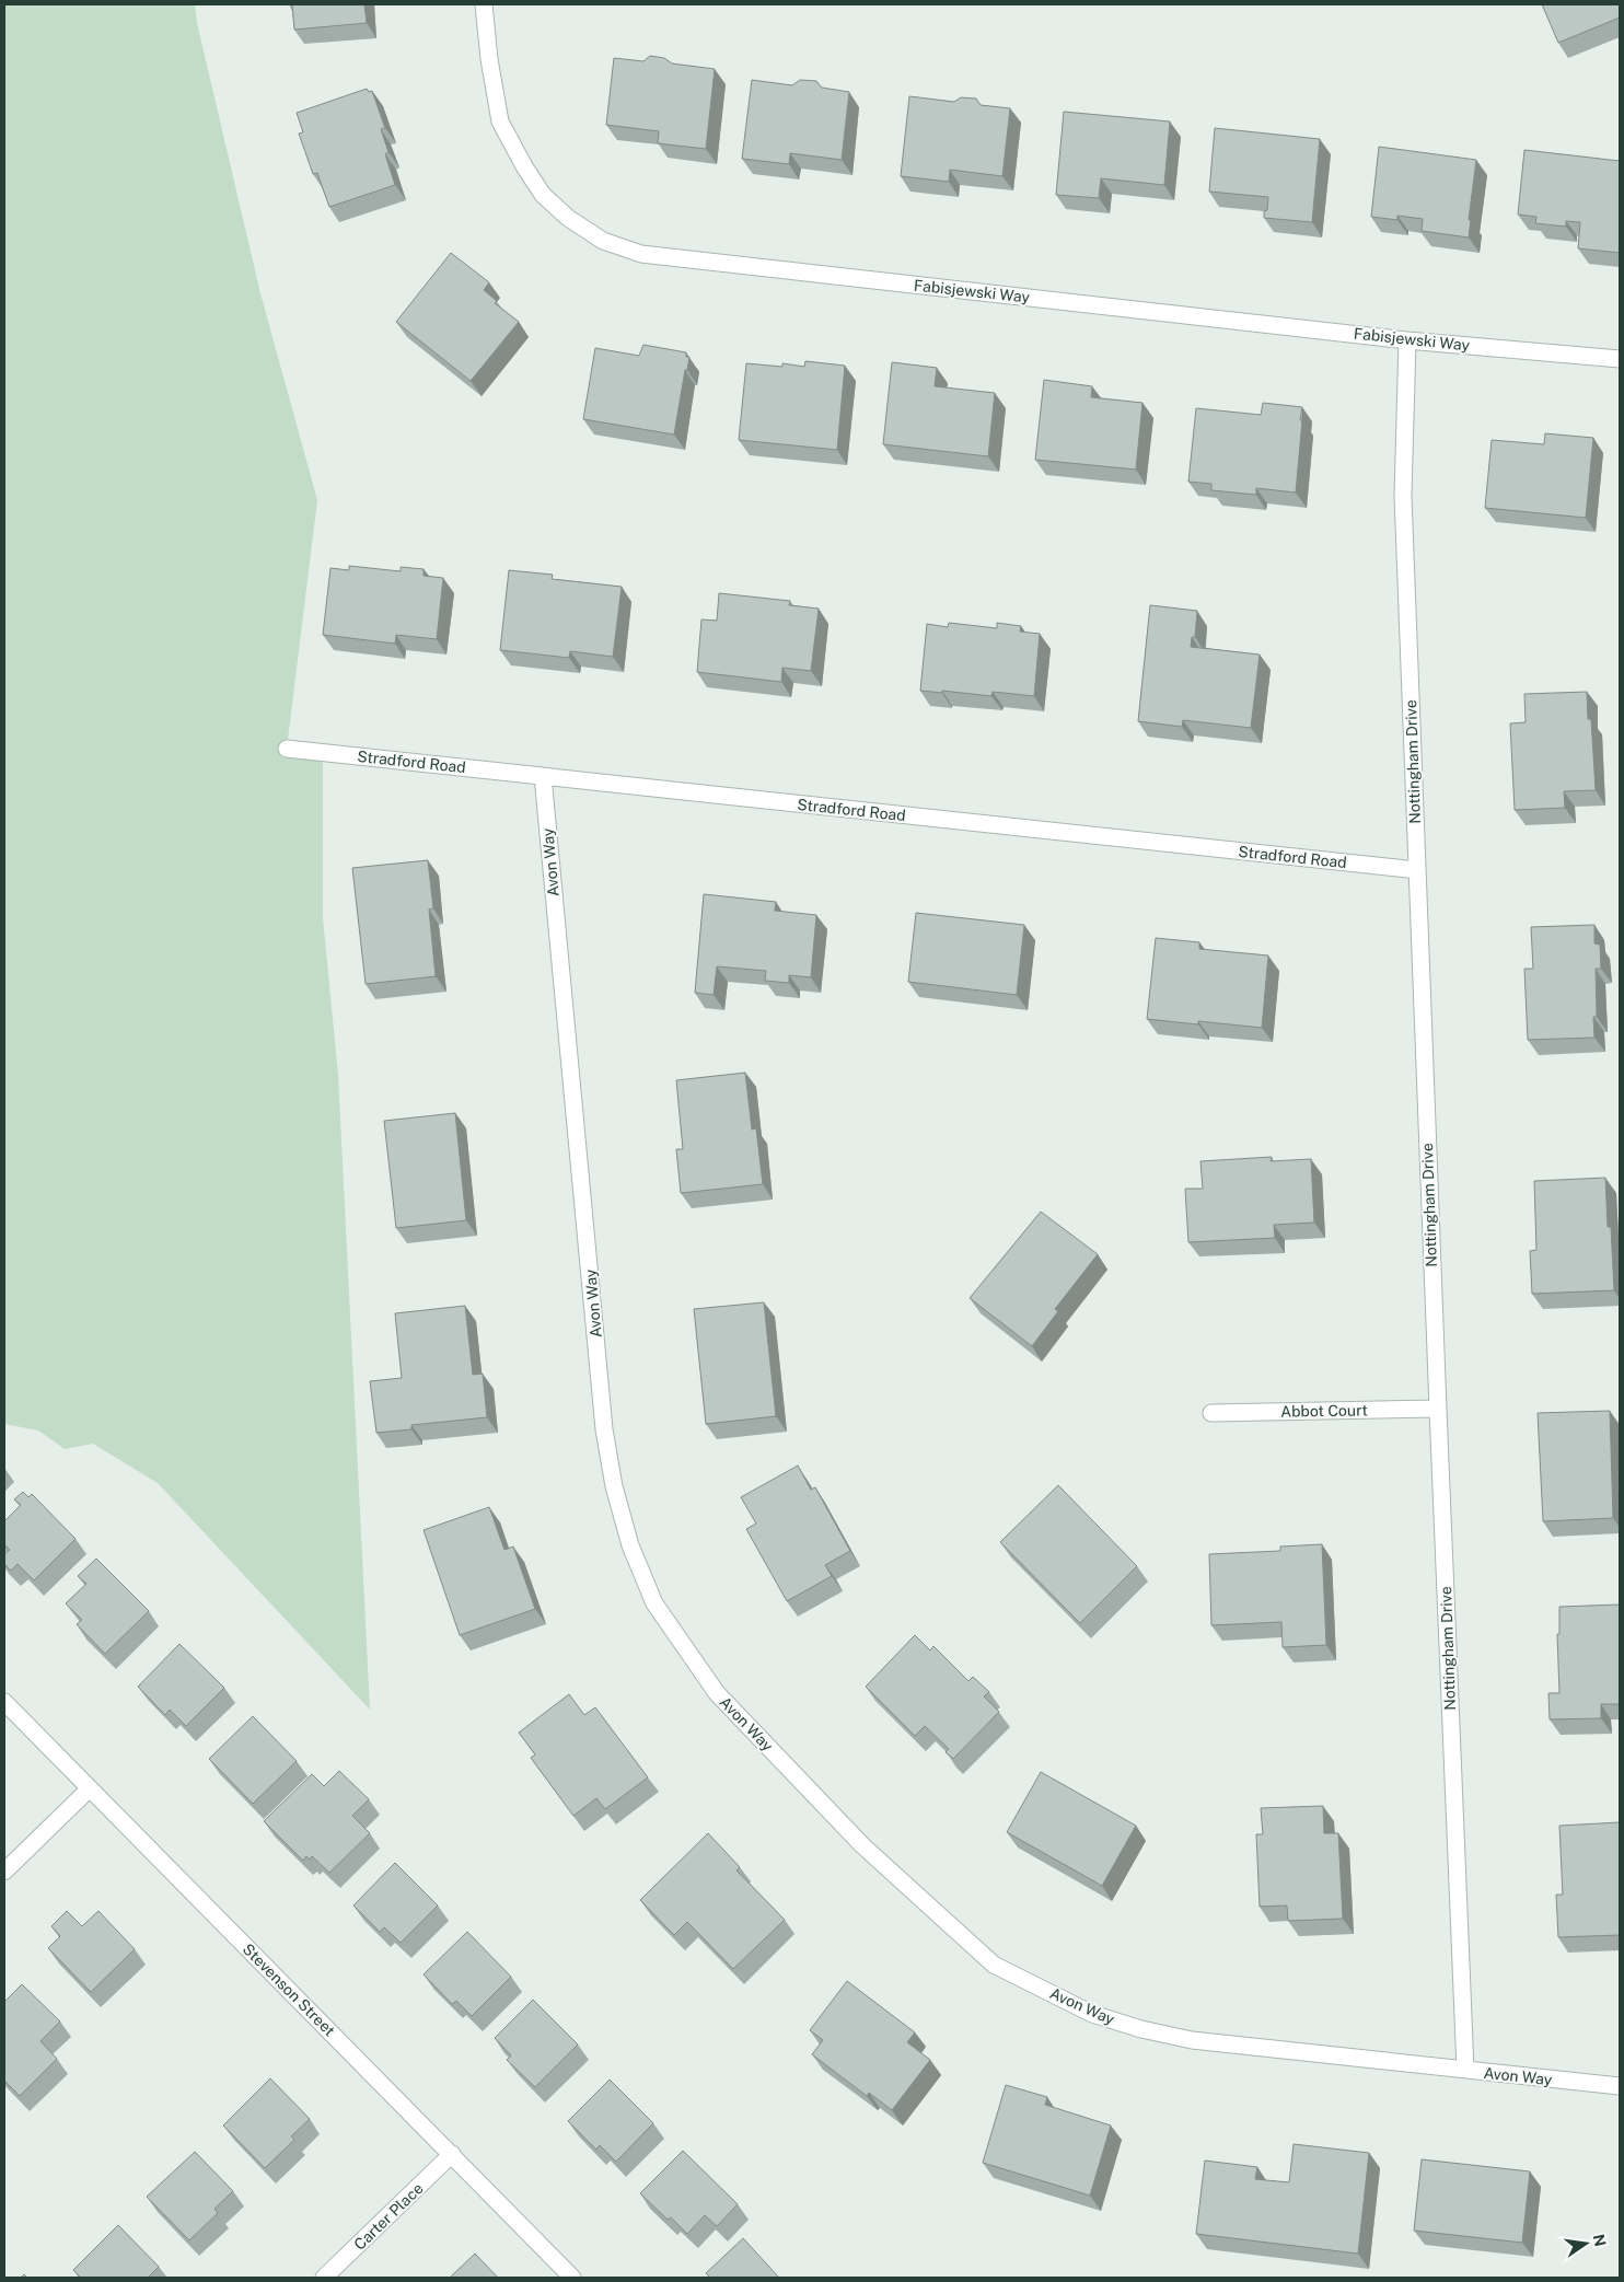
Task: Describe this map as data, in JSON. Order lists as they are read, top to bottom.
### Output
{
  "streets": {
    "street": [
      "Fabisjewski Way",
      "Stradford Road",
      "Nottingham Drive",
      "Avon Way",
      "Abbot Court",
      "Stevenson Street",
      "Carter Place"
    ]
  },
  "crossings": [
    ["Fabisjewski Way", "Nottingham Drive"],
    ["Stradford Road", "Nottingham Drive"],
    ["Stradford Road", "Avon Way"],
    ["Nottingham Drive", "Avon Way"],
    ["Nottingham Drive", "Abbot Court"],
    ["Stevenson Street", "Carter Place"]
  ],
  "north": "right"
}
